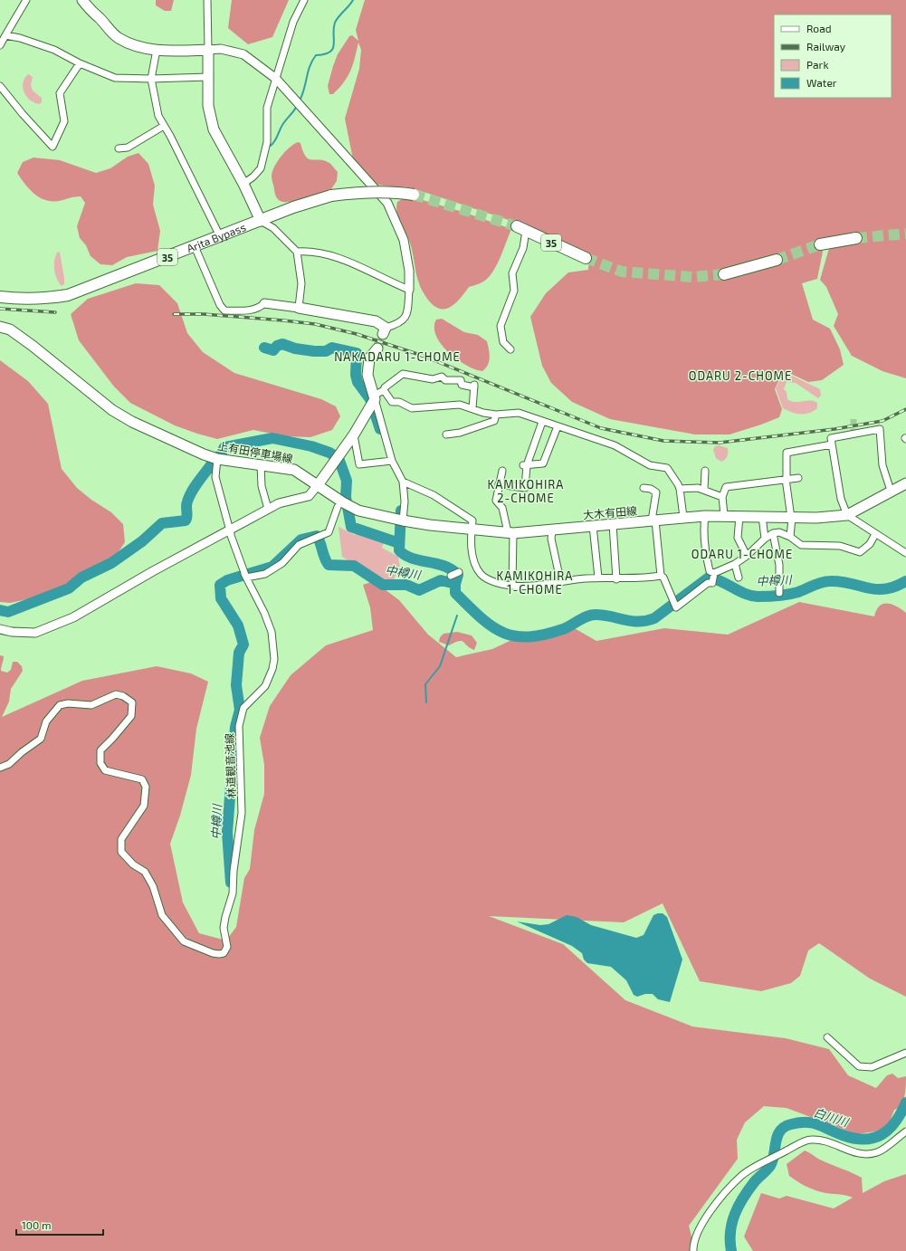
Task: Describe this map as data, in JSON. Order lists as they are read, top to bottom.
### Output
{
  "streets": {
    "highway": ["Arita Bypass", "35"],
    "main road": ["上有田停車場線", "大木有田線"],
    "street": ["林道観音池線"]
  },
  "crossings": [
    ["上有田停車場線", "大木有田線"]
  ],
  "districts": [
    "NAKADARU 1-CHOME",
    "ODARU 2-CHOME",
    "KAMIKOHIRA 2-CHOME",
    "ODARU 1-CHOME",
    "KAMIKOHIRA 1-CHOME"
  ],
  "water": ["中樽川", "白川川"],
  "legend": [
    "Road",
    "Railway",
    "Park",
    "Water"
  ],
  "scale_bar": "100 m"
}
